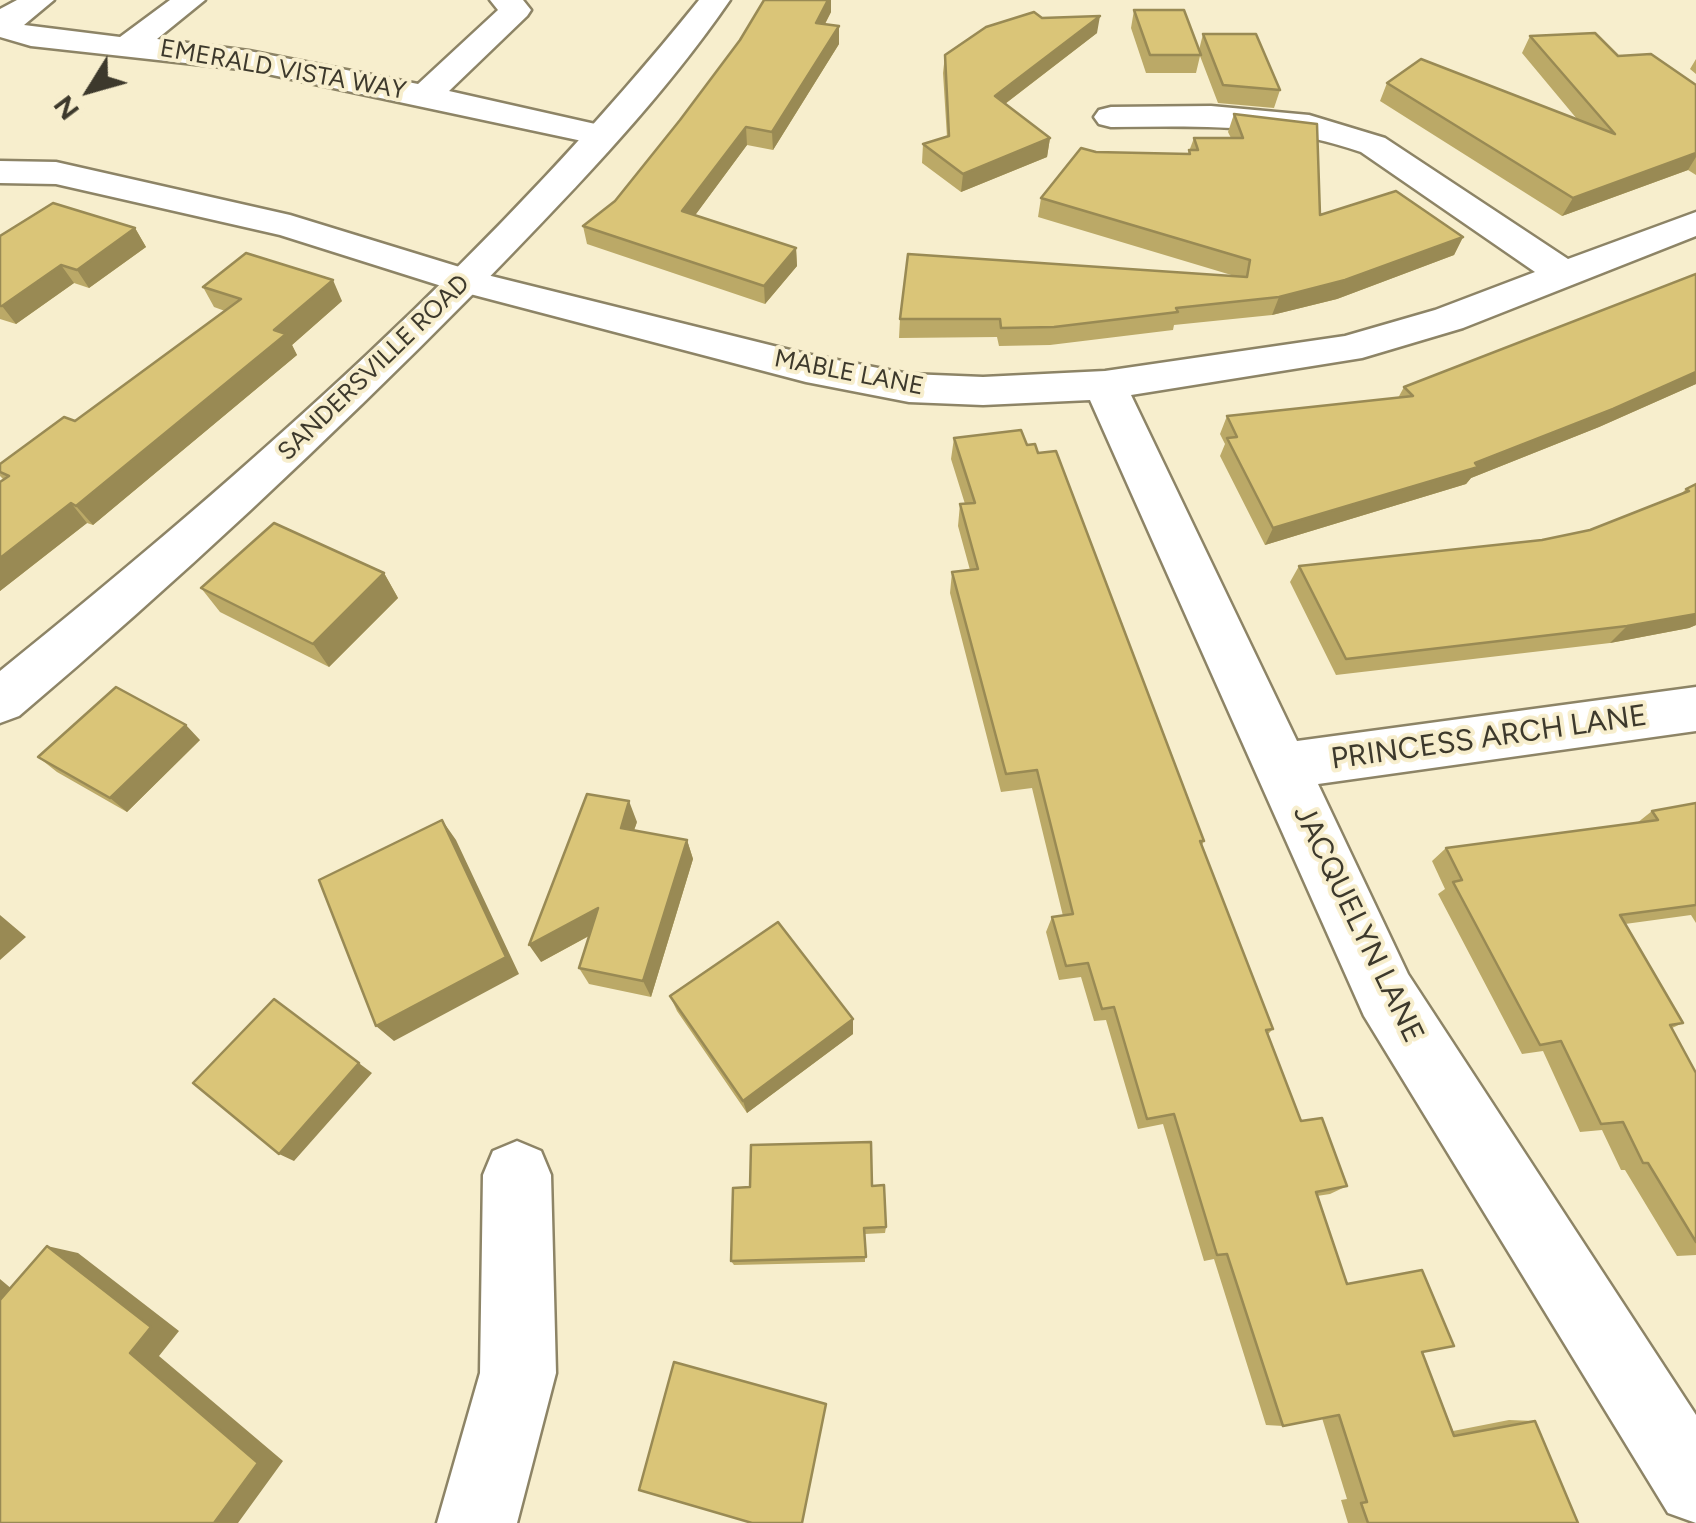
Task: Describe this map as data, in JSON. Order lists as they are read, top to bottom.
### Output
{
  "streets": {
    "street": [
      "EMERALD VISTA WAY",
      "SANDERSVILLE ROAD",
      "MABLE LANE",
      "PRINCESS ARCH LANE",
      "JACQUELYN LANE"
    ]
  },
  "crossings": [
    ["EMERALD VISTA WAY", "SANDERSVILLE ROAD"],
    ["SANDERSVILLE ROAD", "MABLE LANE"],
    ["MABLE LANE", "JACQUELYN LANE"],
    ["PRINCESS ARCH LANE", "JACQUELYN LANE"]
  ],
  "north": "bottom left"
}
